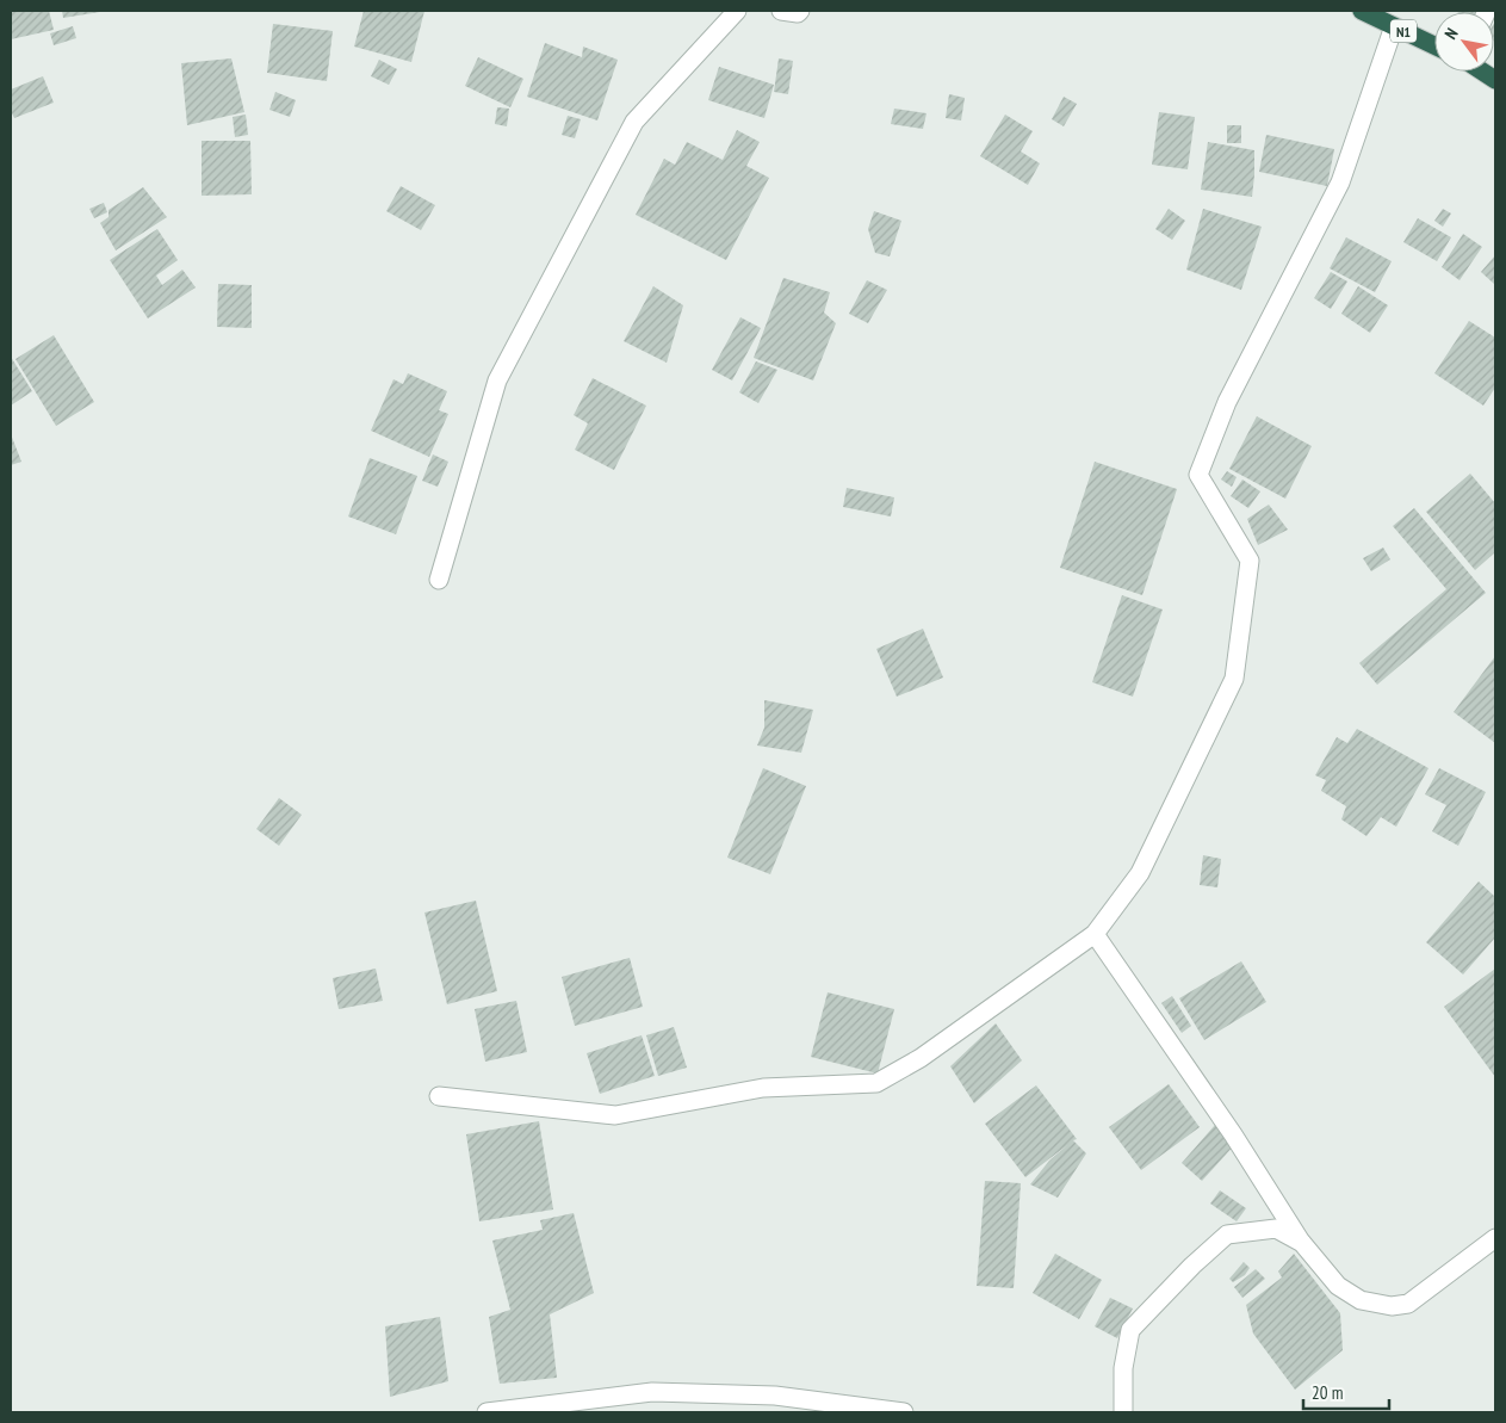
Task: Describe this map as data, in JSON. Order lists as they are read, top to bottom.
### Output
{
  "streets": {
    "highway": ["N1"]
  },
  "scale_bar": "20 m",
  "north": "top left"
}
